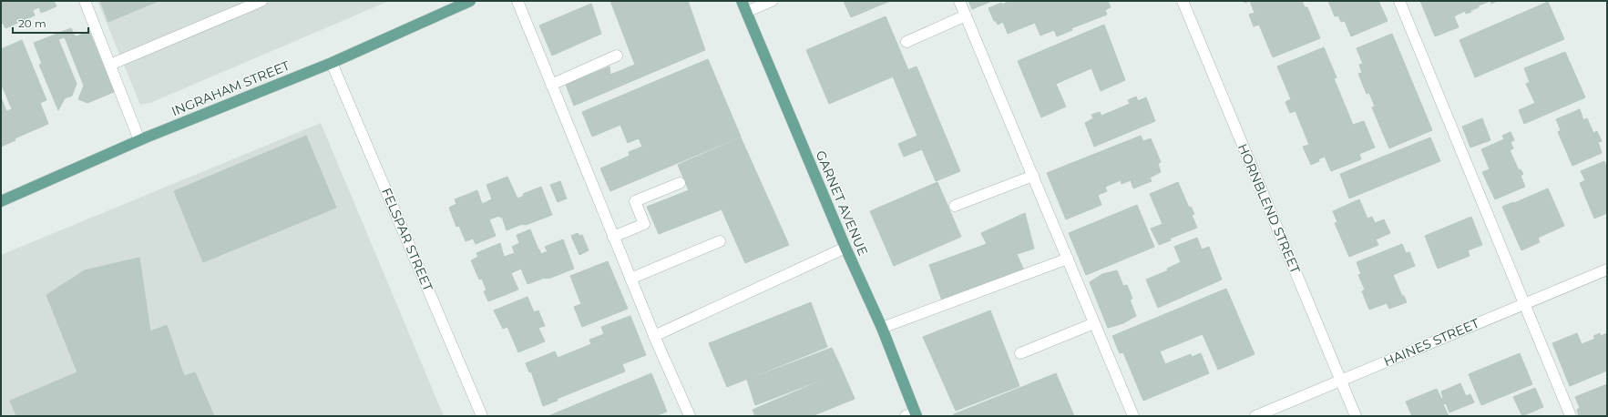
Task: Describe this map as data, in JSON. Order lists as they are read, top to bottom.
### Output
{
  "streets": {
    "main road": ["INGRAHAM STREET", "GARNET AVENUE"],
    "street": ["HORNBLEND STREET", "FELSPAR STREET", "HAINES STREET"]
  },
  "crossings": [
    ["INGRAHAM STREET", "FELSPAR STREET"],
    ["HORNBLEND STREET", "HAINES STREET"]
  ],
  "scale_bar": "20 m"
}
